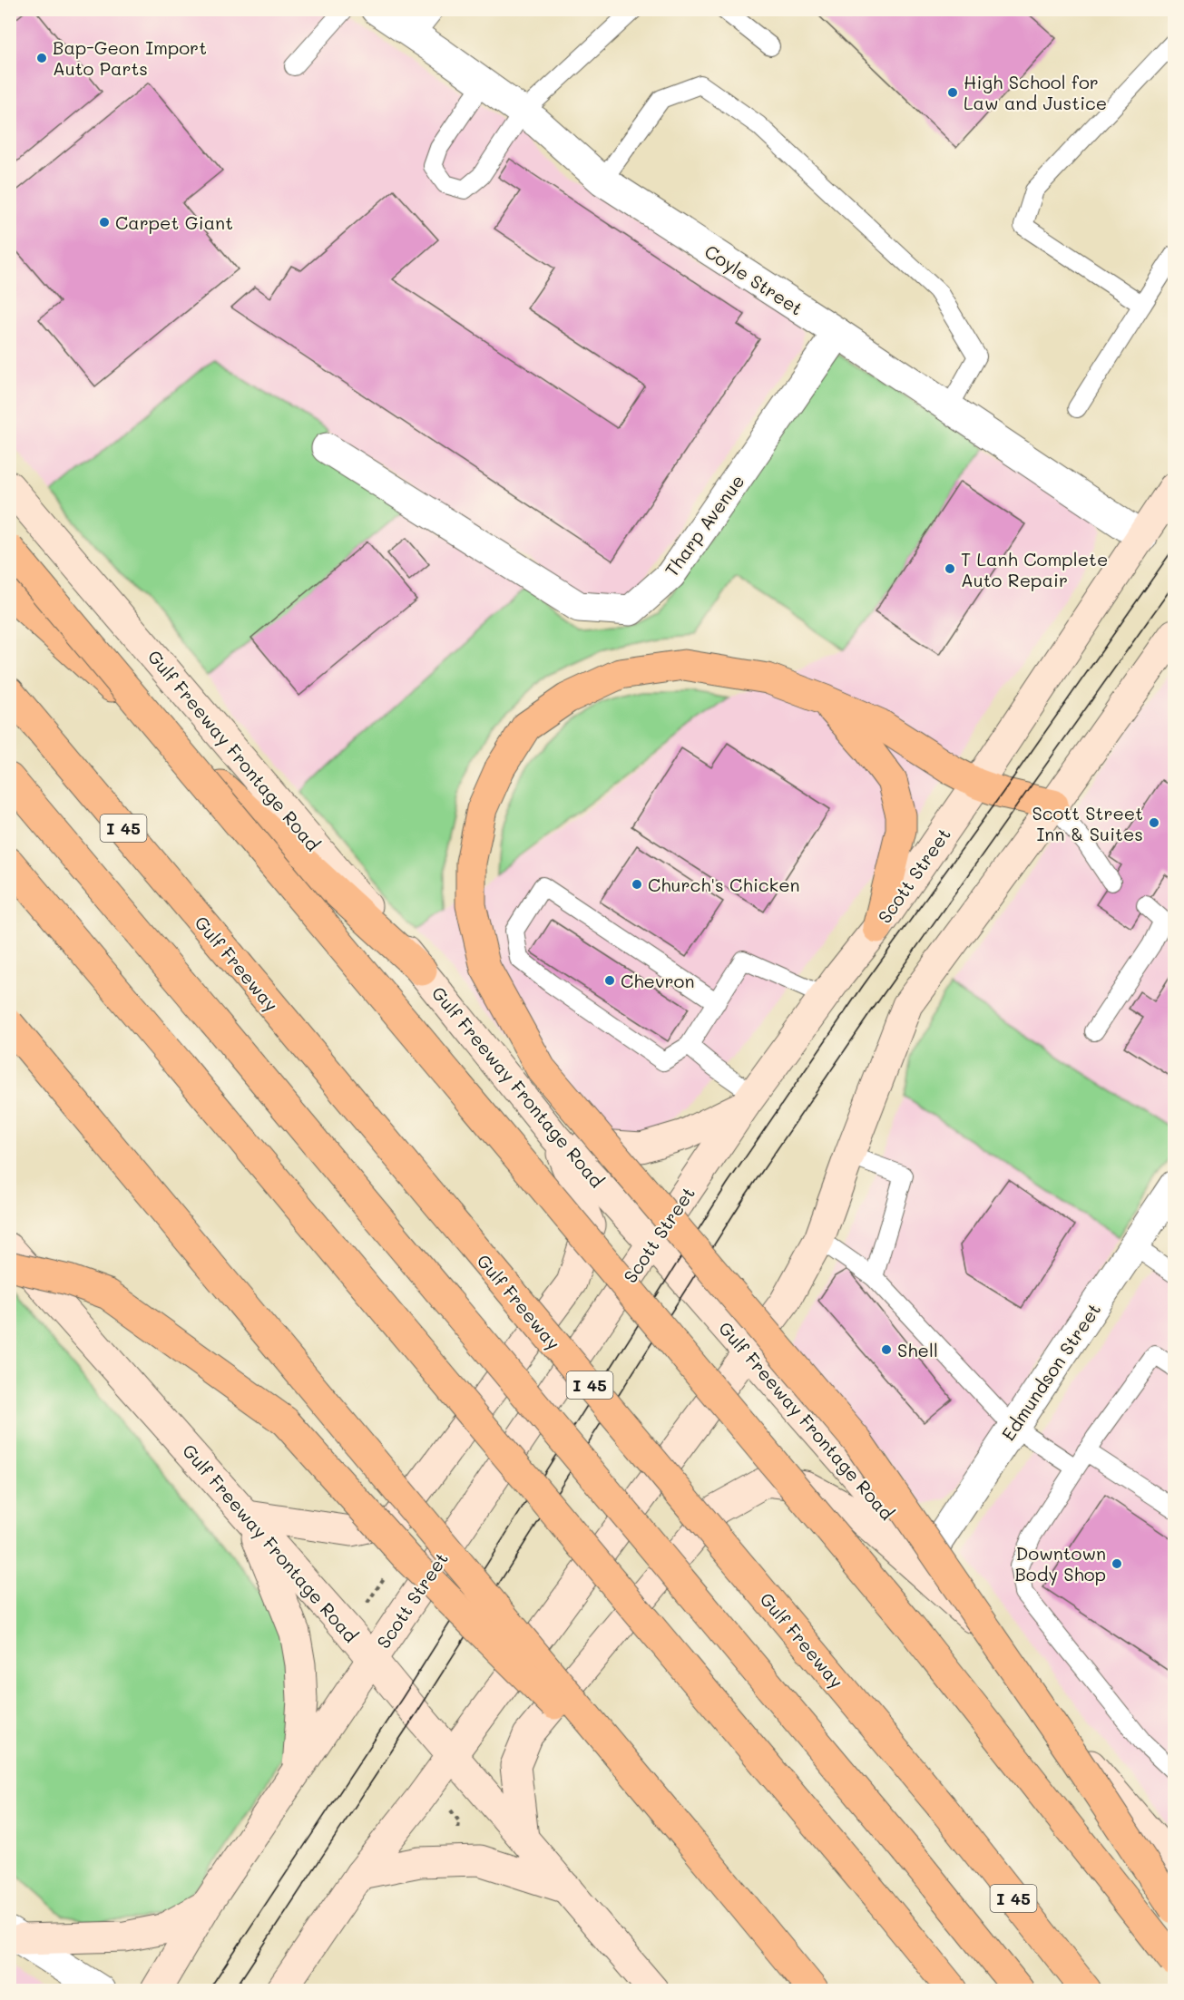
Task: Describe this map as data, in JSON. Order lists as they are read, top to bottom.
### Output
{
  "streets": {
    "highway": ["I 45", "Gulf Freeway"],
    "main road": ["Gulf Freeway Frontage Road", "Scott Street"],
    "street": ["Coyle Street", "Tharp Avenue", "Edmundson Street"]
  },
  "crossings": [
    ["Coyle Street", "Tharp Avenue"],
    ["Coyle Street", "Scott Street"],
    ["Gulf Freeway Frontage Road", "Scott Street"],
    ["Gulf Freeway Frontage Road", "Edmundson Street"]
  ],
  "places": [
    "Bap-Geon Import Auto Parts",
    "High School for Law and Justice",
    "Carpet Giant",
    "T Lanh Complete Auto Repair",
    "Scott Street Inn & Suites",
    "Church's Chicken",
    "Chevron",
    "Shell",
    "Downtown Body Shop"
  ]
}
